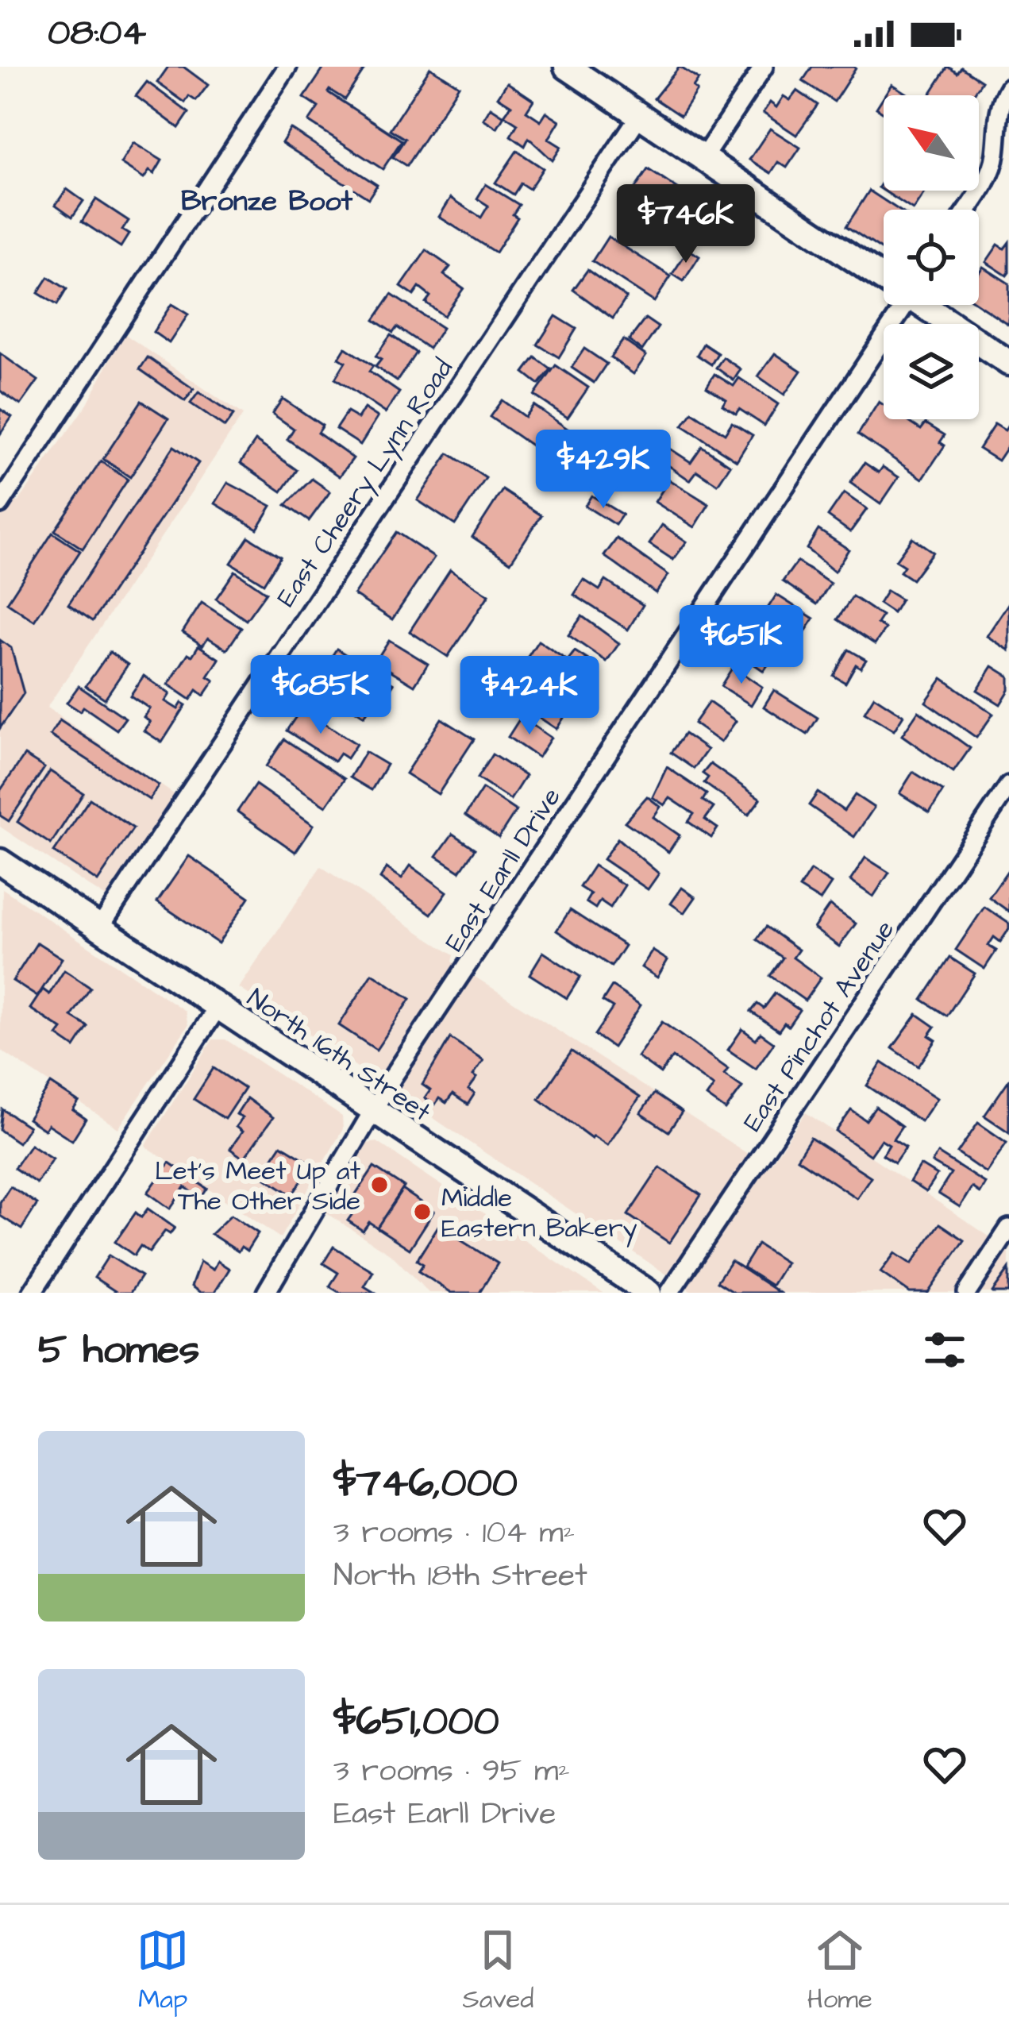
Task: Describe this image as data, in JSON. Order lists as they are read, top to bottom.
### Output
{
  "streets": {
    "main road": ["North 16th Street"],
    "street": ["East Cheery Lynn Road", "East Earll Drive", "East Pinchot Avenue"]
  },
  "crossings": [
    ["East Cheery Lynn Road", "North 16th Street"],
    ["East Earll Drive", "North 16th Street"]
  ],
  "districts": ["Bronze Boot"],
  "places": ["Let's Meet Up at The Other Side", "Middle Eastern Bakery"],
  "north": "top left",
  "page": {
    "status": "08:04",
    "price": [
      "$746K",
      "$429K",
      "$651K",
      "$685K",
      "$424K"
    ],
    "heading": "5 homes",
    "list": [
      {
        "name": "$746,000",
        "note": "3 rooms · 104 m² · North 18th Street"
      },
      {
        "name": "$651,000",
        "note": "3 rooms · 95 m² · East Earll Drive"
      }
    ],
    "tabs": ["Map", "Saved", "Home"]
  }
}
